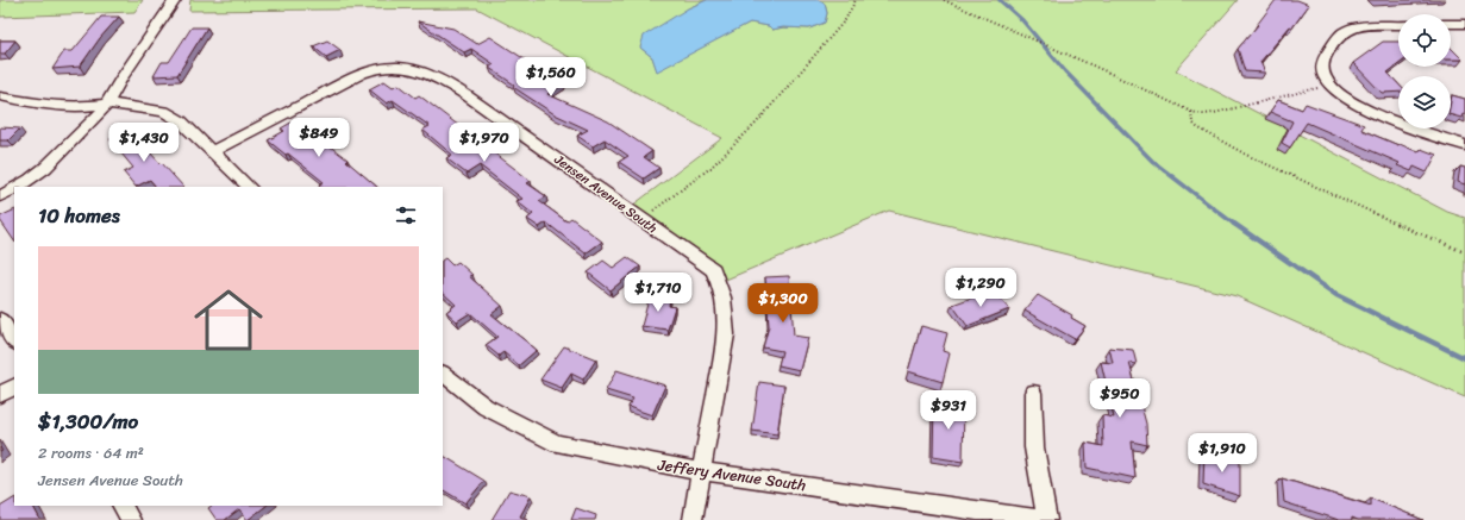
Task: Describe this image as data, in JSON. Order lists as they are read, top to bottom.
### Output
{
  "streets": {
    "street": ["Jensen Avenue South", "Jeffery Avenue South"]
  },
  "crossings": [
    ["Jensen Avenue South", "Jeffery Avenue South"]
  ],
  "page": {
    "price": [
      "$1,560",
      "$849",
      "$1,430",
      "$1,970",
      "$1,290",
      "$1,710",
      "$1,300",
      "$950",
      "$931",
      "$1,910"
    ],
    "heading": "10 homes",
    "list": [
      {
        "name": "$1,300/mo",
        "note": "2 rooms · 64 m² · Jensen Avenue South"
      }
    ]
  }
}
